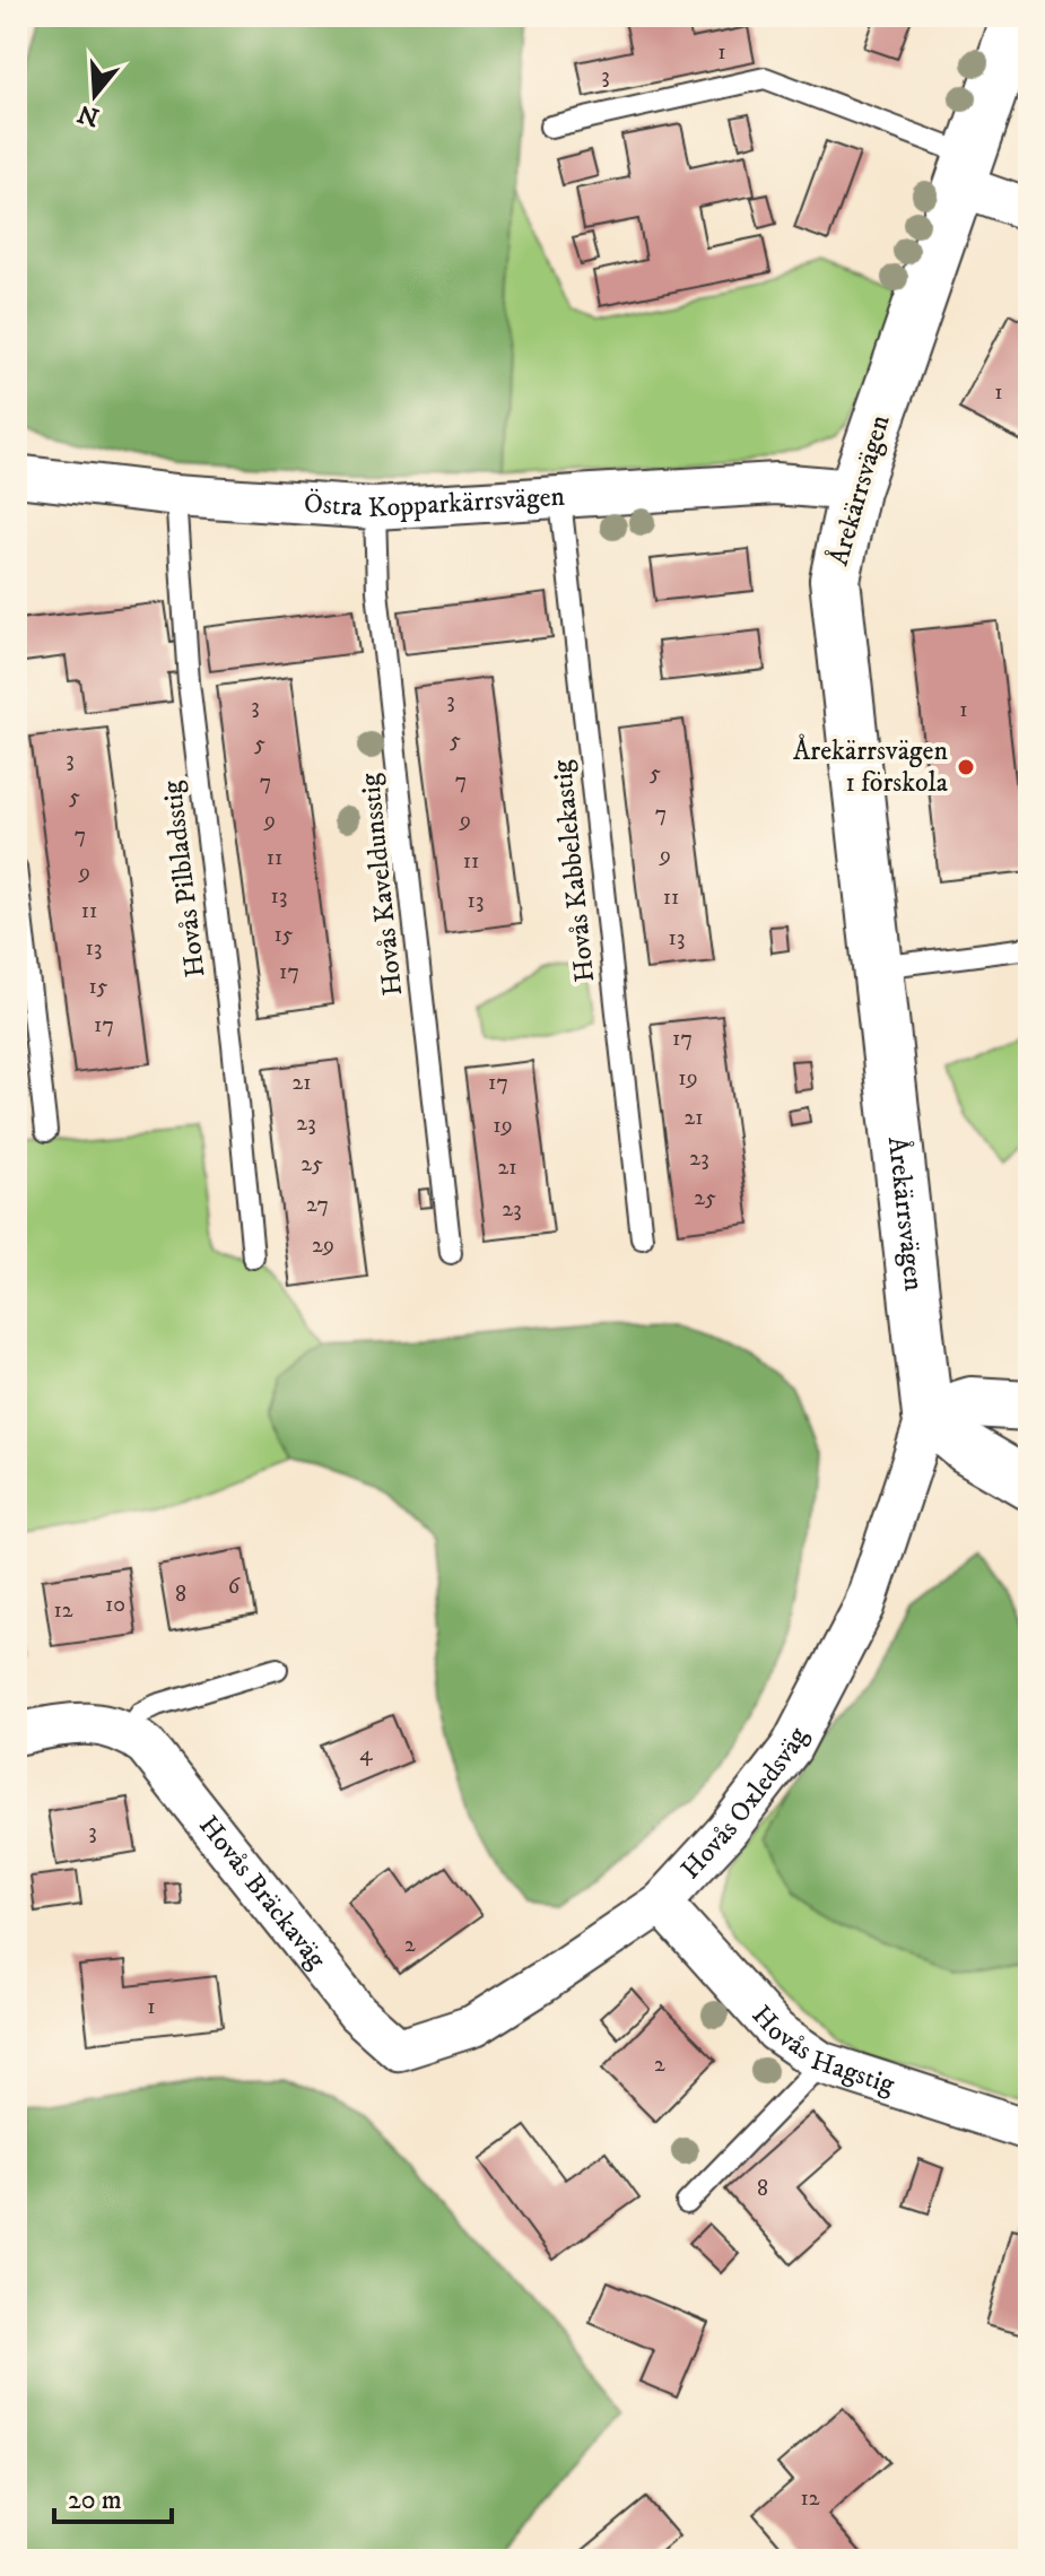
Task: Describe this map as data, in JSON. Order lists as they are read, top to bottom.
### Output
{
  "streets": {
    "street": [
      "Årekärrsvägen",
      "Östra Kopparkärrsvägen",
      "Hovås Oxledsväg",
      "Hovås Bräckaväg",
      "Hovås Hagstig"
    ],
    "lane": ["Hovås Kabbelekastig", "Hovås Pilbladsstig", "Hovås Kaveldunsstig"]
  },
  "crossings": [
    ["Årekärrsvägen", "Östra Kopparkärrsvägen"],
    ["Årekärrsvägen", "Hovås Oxledsväg"],
    ["Östra Kopparkärrsvägen", "Hovås Kabbelekastig"],
    ["Östra Kopparkärrsvägen", "Hovås Pilbladsstig"],
    ["Östra Kopparkärrsvägen", "Hovås Kaveldunsstig"],
    ["Hovås Oxledsväg", "Hovås Bräckaväg"],
    ["Hovås Oxledsväg", "Hovås Hagstig"]
  ],
  "places": ["Årekärrsvägen 1 förskola"],
  "house_numbers": [
    "1",
    "3",
    "1",
    "3",
    "3",
    "1",
    "5",
    "5",
    "3",
    "5",
    "7",
    "7",
    "5",
    "7",
    "9",
    "9",
    "7",
    "9",
    "11",
    "11",
    "9",
    "13",
    "11",
    "13",
    "11",
    "15",
    "13",
    "13",
    "17",
    "15",
    "17",
    "17",
    "19",
    "21",
    "17",
    "21",
    "23",
    "19",
    "23",
    "25",
    "21",
    "25",
    "27",
    "23",
    "29",
    "6",
    "8",
    "10",
    "12",
    "4",
    "3",
    "2",
    "1",
    "2",
    "8",
    "12"
  ],
  "scale_bar": "20 m",
  "north": "bottom"
}
